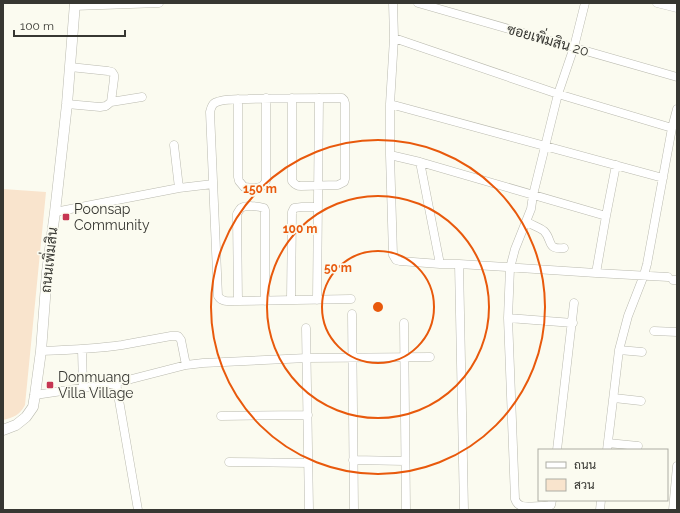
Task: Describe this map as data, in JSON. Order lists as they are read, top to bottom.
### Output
{
  "streets": {
    "street": ["ซอยเพิ่มสิน 20", "ถนนเพิ่มสิน"]
  },
  "places": {
    "transit": ["Poonsap Community", "Donmuang Villa Village"]
  },
  "legend": ["ถนน", "สวน"],
  "scale_bar": "100 m",
  "rings": ["150 m", "100 m", "50 m"]
}
